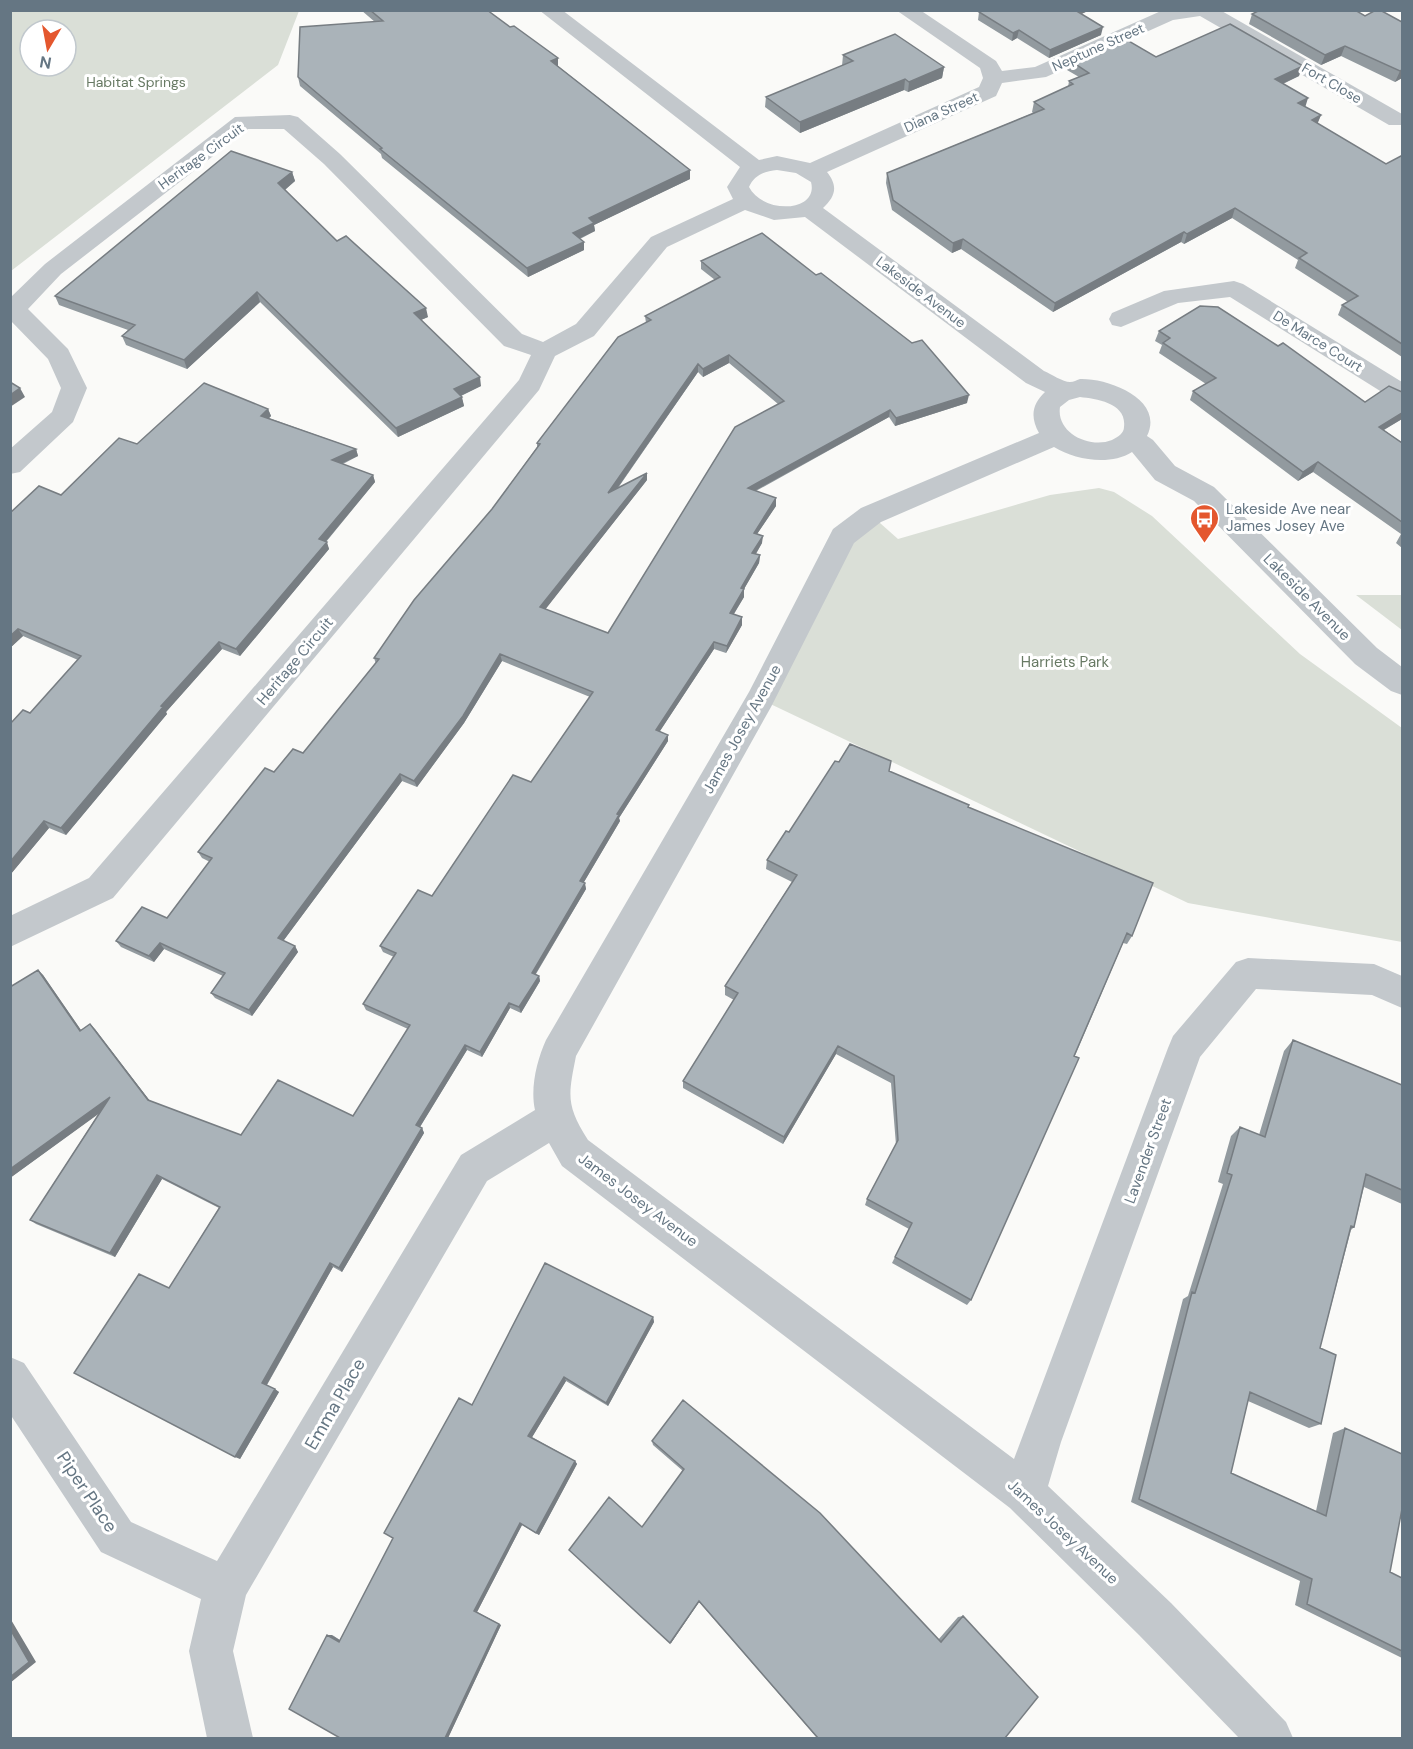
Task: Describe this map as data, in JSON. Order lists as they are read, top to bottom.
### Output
{
  "streets": {
    "street": [
      "Neptune Street",
      "Fort Close",
      "Diana Street",
      "Heritage Circuit",
      "Lakeside Avenue",
      "De Marce Court",
      "James Josey Avenue",
      "Lavender Street",
      "Emma Place",
      "Piper Place"
    ]
  },
  "crossings": [
    ["Neptune Street", "Fort Close"],
    ["Neptune Street", "Diana Street"],
    ["Diana Street", "Lakeside Avenue"],
    ["Lakeside Avenue", "James Josey Avenue"],
    ["James Josey Avenue", "Lavender Street"],
    ["James Josey Avenue", "Emma Place"],
    ["Emma Place", "Piper Place"]
  ],
  "parks": ["Habitat Springs", "Harriets Park"],
  "places": {
    "bus stop": ["Lakeside Ave near James Josey Ave"]
  },
  "north": "bottom"
}
